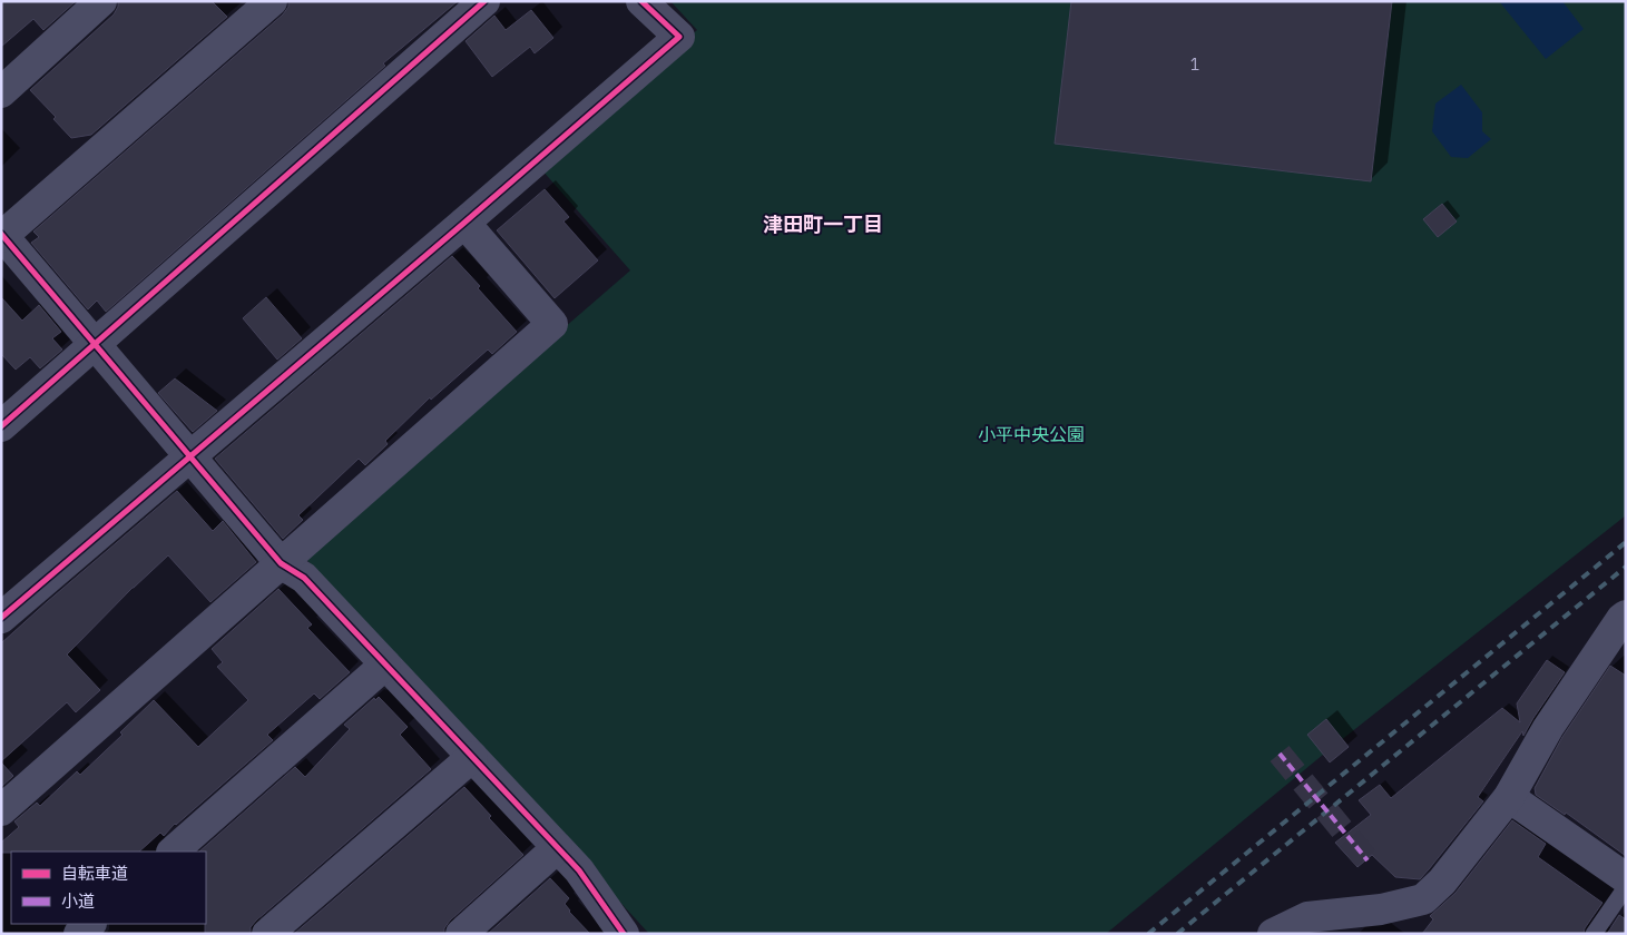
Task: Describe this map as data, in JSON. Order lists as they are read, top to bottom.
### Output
{
  "districts": ["津田町一丁目"],
  "parks": ["小平中央公園"],
  "house_numbers": ["1"],
  "legend": ["自転車道", "小道"]
}
